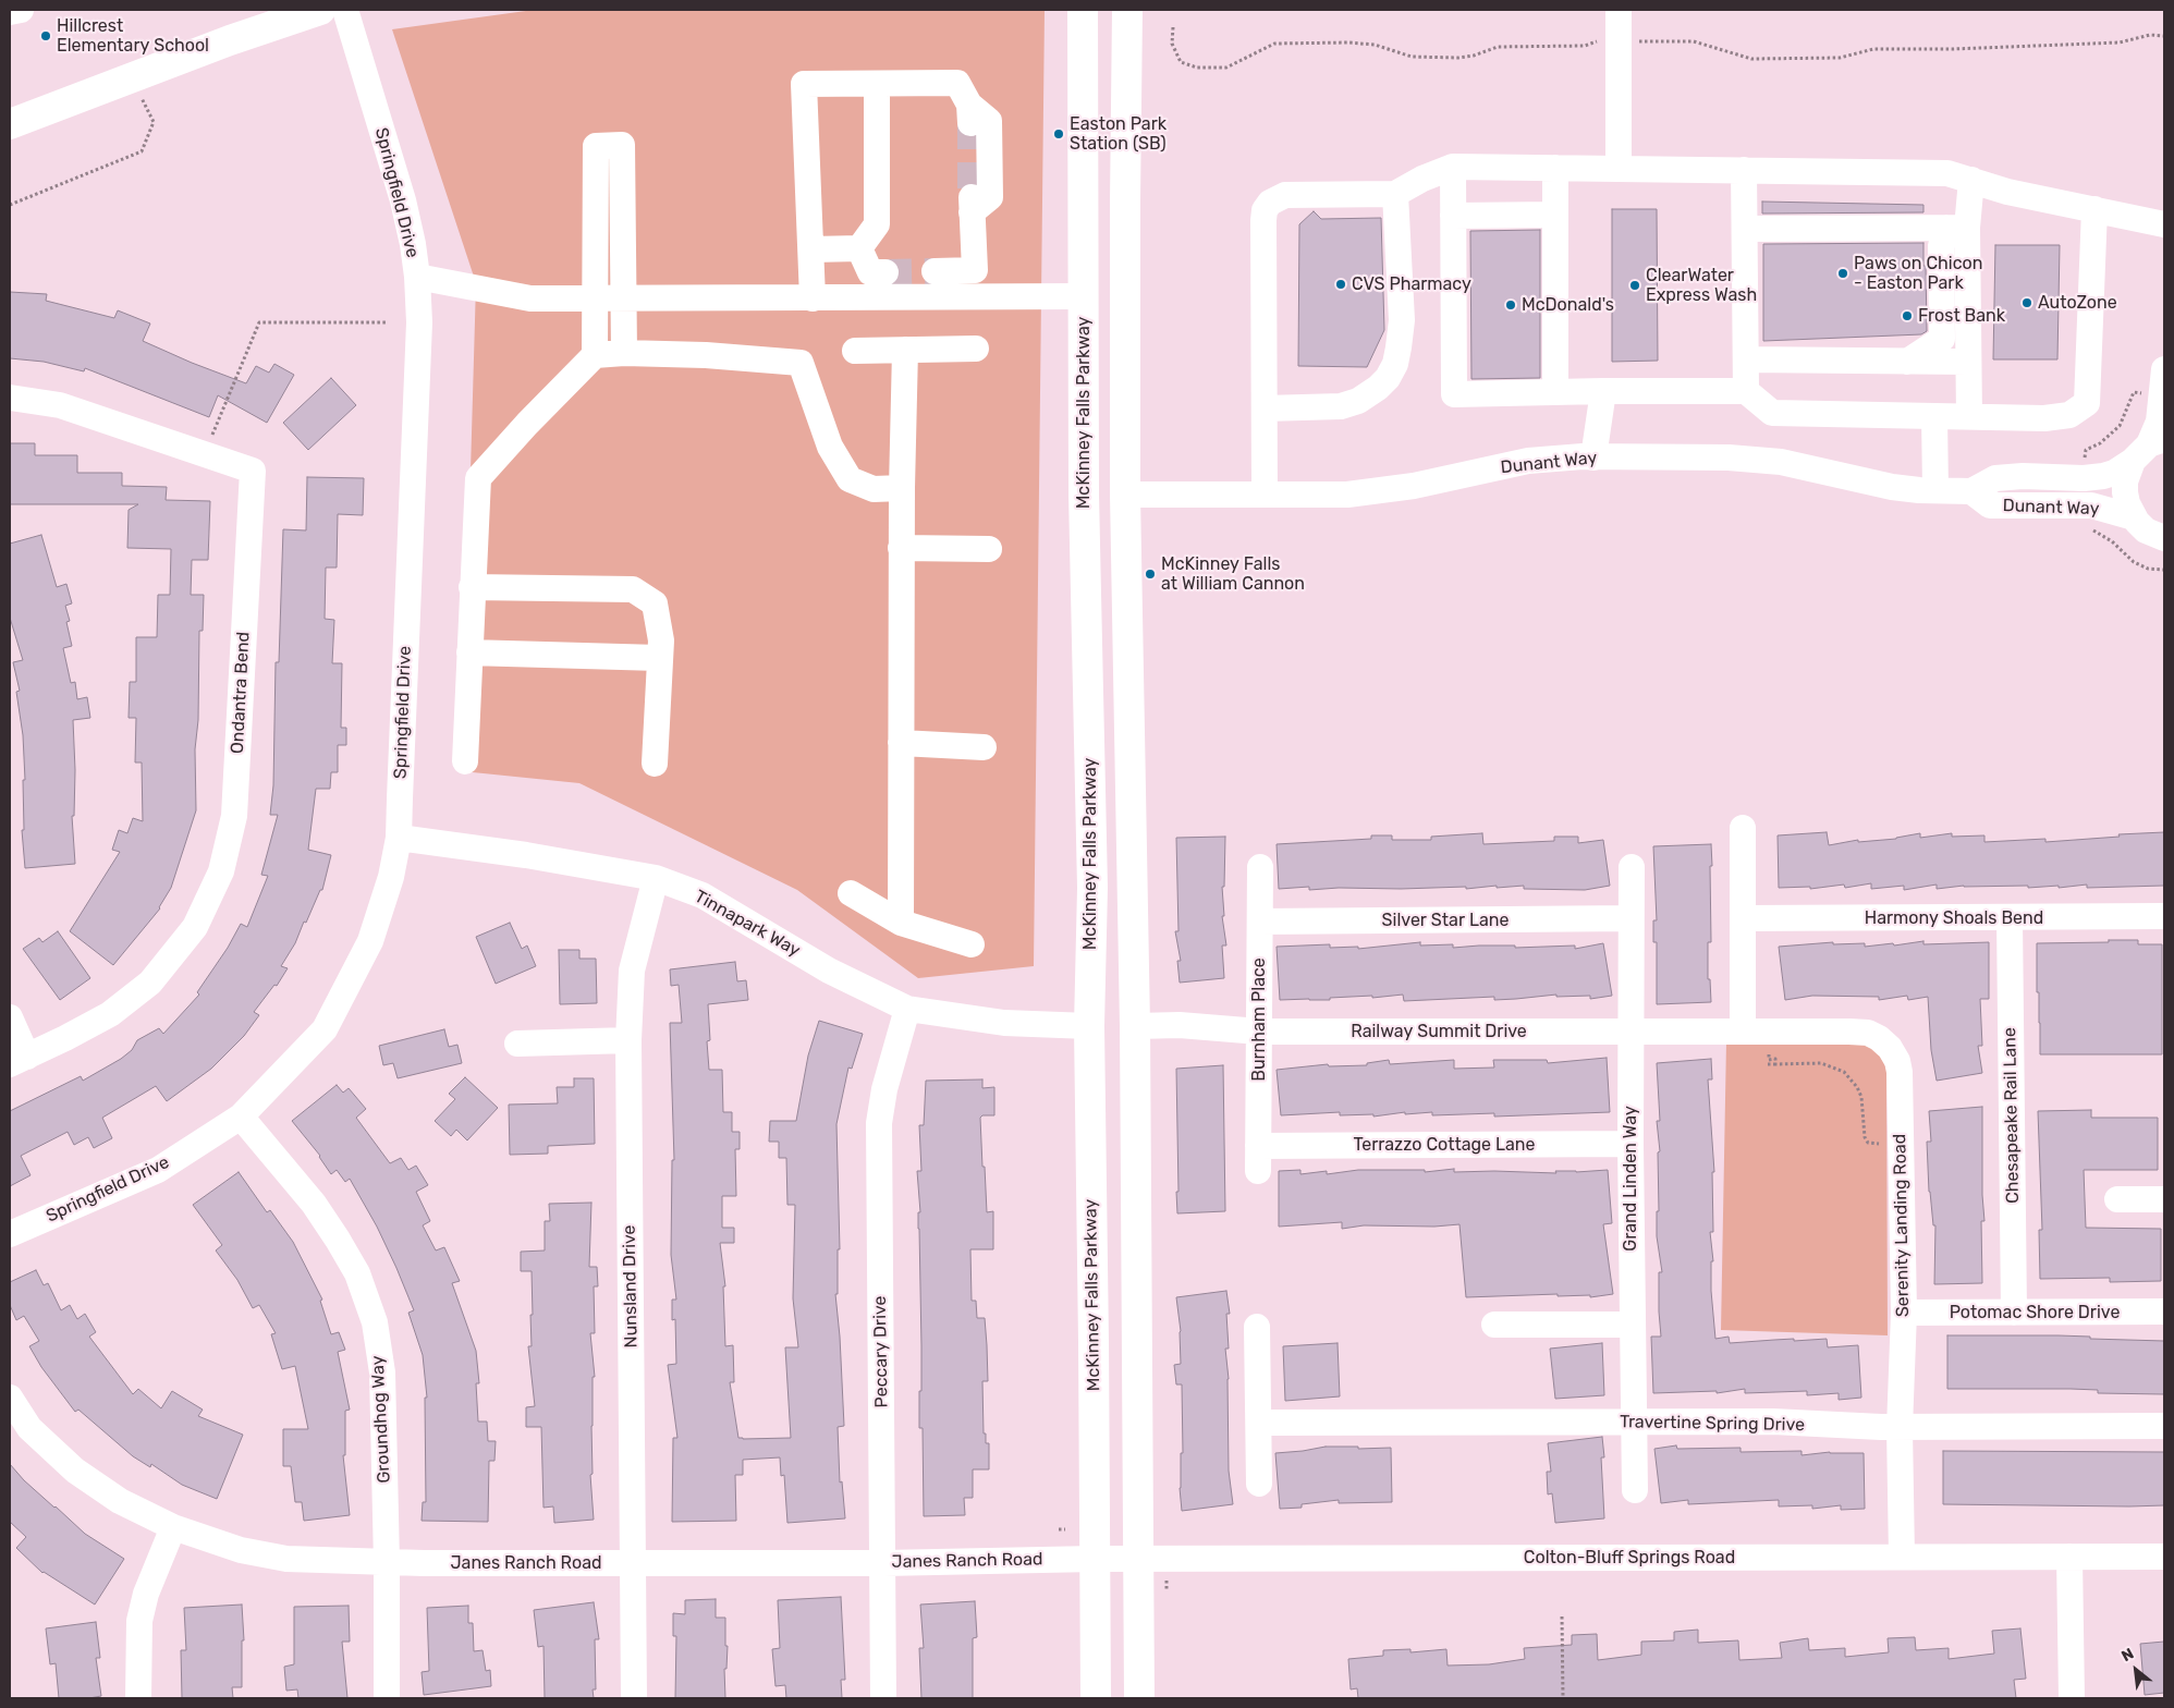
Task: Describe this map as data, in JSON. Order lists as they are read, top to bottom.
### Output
{
  "streets": {
    "main road": ["McKinney Falls Parkway"],
    "street": [
      "Springfield Drive",
      "Dunant Way",
      "Ondantra Bend",
      "Harmony Shoals Bend",
      "Silver Star Lane",
      "Tinnapark Way",
      "Burnham Place",
      "Railway Summit Drive",
      "Chesapeake Rail Lane",
      "Terrazzo Cottage Lane",
      "Grand Linden Way",
      "Serenity Landing Road",
      "Nunsland Drive",
      "Potomac Shore Drive",
      "Peccary Drive",
      "Groundhog Way",
      "Travertine Spring Drive",
      "Colton-Bluff Springs Road",
      "Janes Ranch Road"
    ]
  },
  "crossings": [
    ["Springfield Drive", "Tinnapark Way"],
    ["Springfield Drive", "Groundhog Way"],
    ["McKinney Falls Parkway", "Tinnapark Way"],
    ["McKinney Falls Parkway", "Colton-Bluff Springs Road"],
    ["McKinney Falls Parkway", "Janes Ranch Road"],
    ["Harmony Shoals Bend", "Chesapeake Rail Lane"],
    ["Silver Star Lane", "Burnham Place"],
    ["Silver Star Lane", "Grand Linden Way"],
    ["Tinnapark Way", "Nunsland Drive"],
    ["Tinnapark Way", "Peccary Drive"],
    ["Burnham Place", "Railway Summit Drive"],
    ["Burnham Place", "Terrazzo Cottage Lane"],
    ["Railway Summit Drive", "Grand Linden Way"],
    ["Railway Summit Drive", "Serenity Landing Road"],
    ["Chesapeake Rail Lane", "Potomac Shore Drive"],
    ["Terrazzo Cottage Lane", "Grand Linden Way"],
    ["Grand Linden Way", "Travertine Spring Drive"],
    ["Serenity Landing Road", "Potomac Shore Drive"],
    ["Serenity Landing Road", "Travertine Spring Drive"],
    ["Serenity Landing Road", "Colton-Bluff Springs Road"],
    ["Nunsland Drive", "Janes Ranch Road"],
    ["Peccary Drive", "Janes Ranch Road"],
    ["Groundhog Way", "Janes Ranch Road"],
    ["Colton-Bluff Springs Road", "Janes Ranch Road"]
  ],
  "places": [
    "Hillcrest Elementary School",
    "Easton Park Station (SB)",
    "Paws on Chicon - Easton Park",
    "CVS Pharmacy",
    "ClearWater Express Wash",
    "AutoZone",
    "McDonald's",
    "Frost Bank",
    "McKinney Falls at William Cannon"
  ],
  "north": "top left"
}
